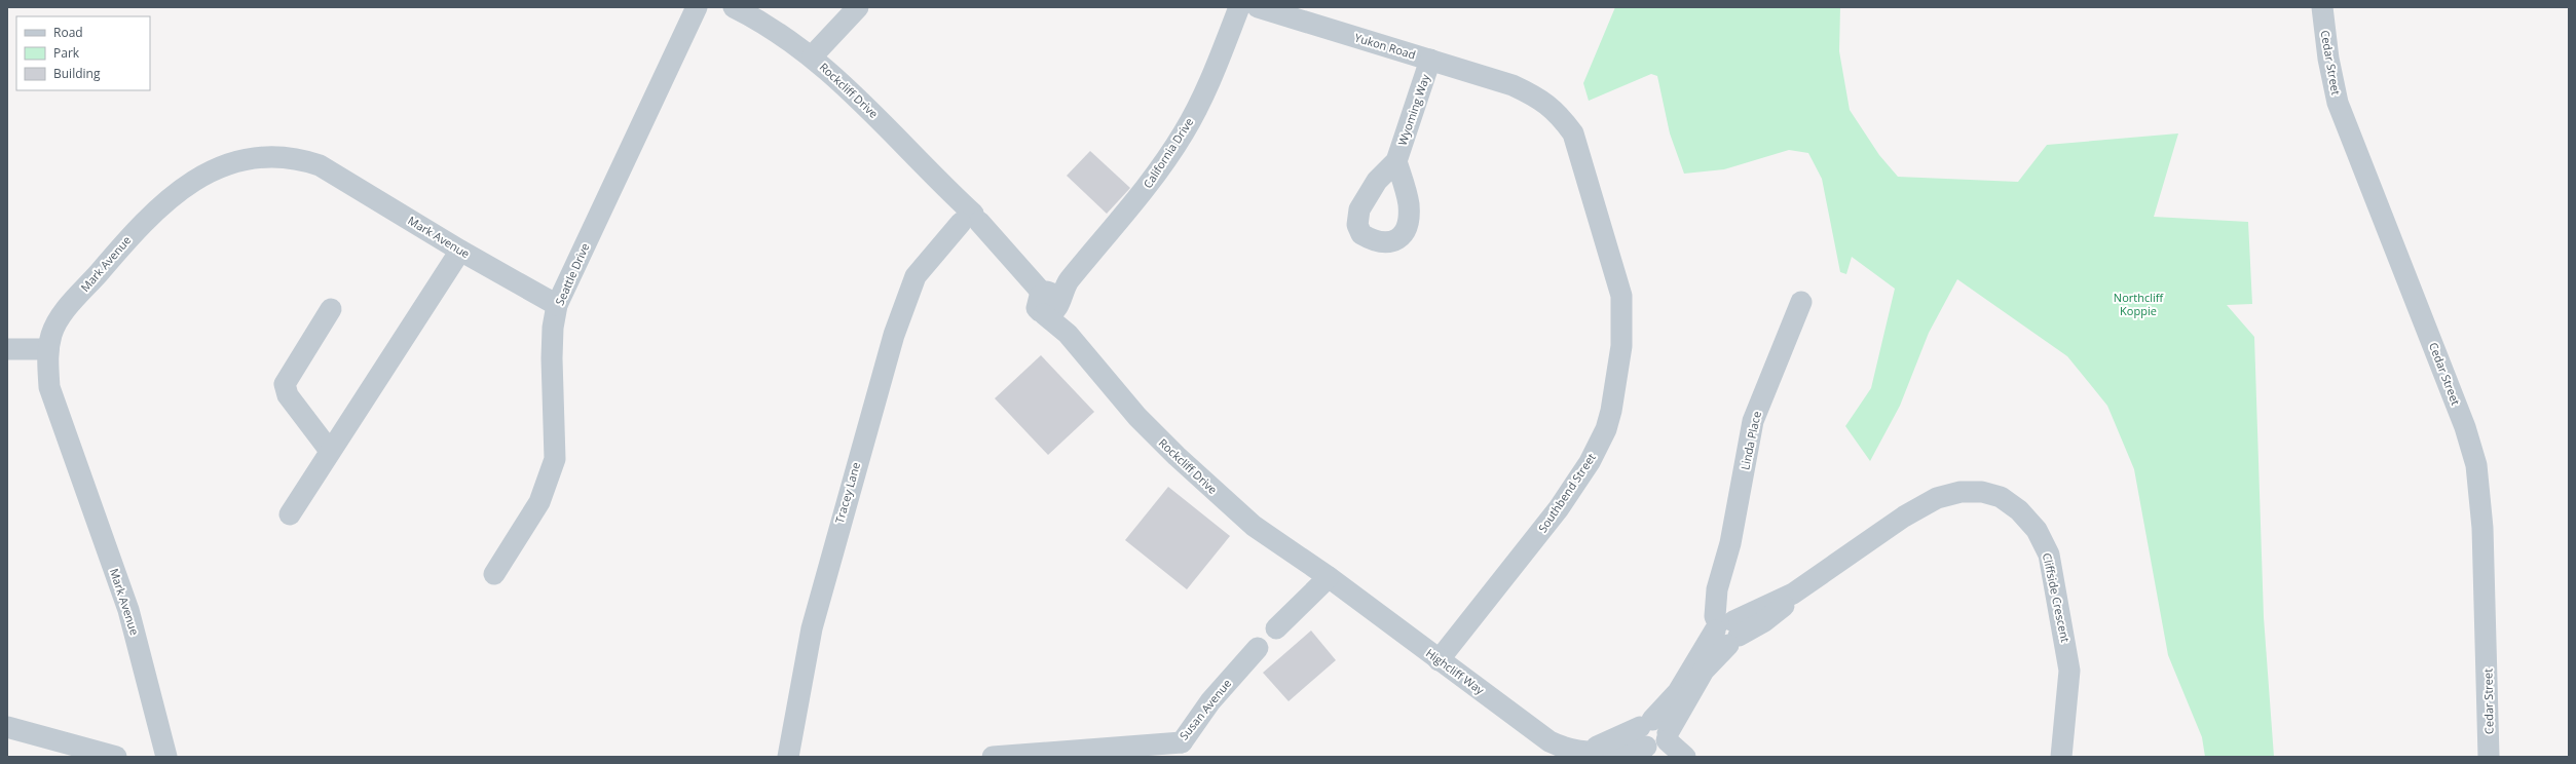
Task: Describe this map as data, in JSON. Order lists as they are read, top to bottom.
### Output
{
  "streets": {
    "street": [
      "Yukon Road",
      "Cedar Street",
      "Rockcliff Drive",
      "Wyoming Way",
      "California Drive",
      "Mark Avenue",
      "Seattle Drive",
      "Linda Place",
      "Tracey Lane",
      "Southbend Street",
      "Cliffside Crescent",
      "Highcliff Way",
      "Susan Avenue"
    ]
  },
  "crossings": [
    ["Yukon Road", "Wyoming Way"],
    ["Yukon Road", "Southbend Street"],
    ["Rockcliff Drive", "California Drive"],
    ["Rockcliff Drive", "Tracey Lane"],
    ["Rockcliff Drive", "Highcliff Way"],
    ["Mark Avenue", "Seattle Drive"],
    ["Linda Place", "Cliffside Crescent"],
    ["Southbend Street", "Highcliff Way"],
    ["Cliffside Crescent", "Highcliff Way"]
  ],
  "parks": ["Northcliff Koppie"],
  "legend": ["Road", "Park", "Building"]
}
